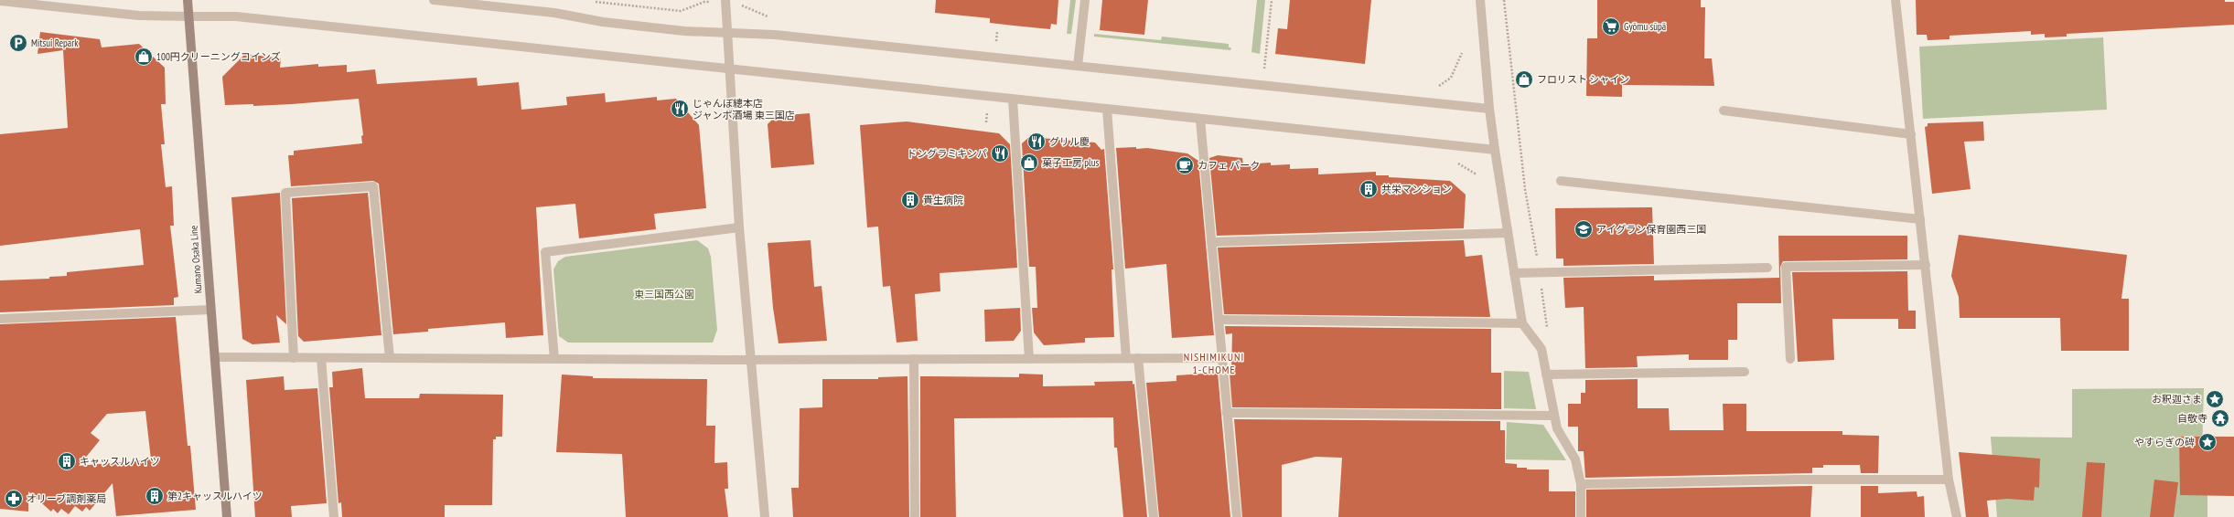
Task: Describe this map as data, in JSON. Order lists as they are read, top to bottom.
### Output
{
  "streets": {
    "main road": ["Kumano Osaka Line"]
  },
  "districts": ["NISHIMIKUNI 1-CHOME"],
  "parks": ["東三国西公園"],
  "places": {
    "supermarket": ["Gyōmu sūpā"],
    "parking": ["Mitsui Repark"],
    "shop": ["100円クリーニングコインズ", "フロリスト シャイン", "菓子工房 plus"],
    "restaurant": ["じゃんぼ總本店 ジャンボ酒場 東三国店", "グリル慶", "ドングラミキンパ"],
    "cafe": ["カフェ パーク"],
    "building": [
      "共栄マンション",
      "貴生病院",
      "キャッスルハイツ",
      "第2キャッスルハイツ"
    ],
    "school or university": ["アイグラン保育園西三国"],
    "place": ["お釈迦さま", "やすらぎの碑"],
    "temple": ["自敬寺"],
    "pharmacy": ["オリーブ調剤薬局"]
  }
}
